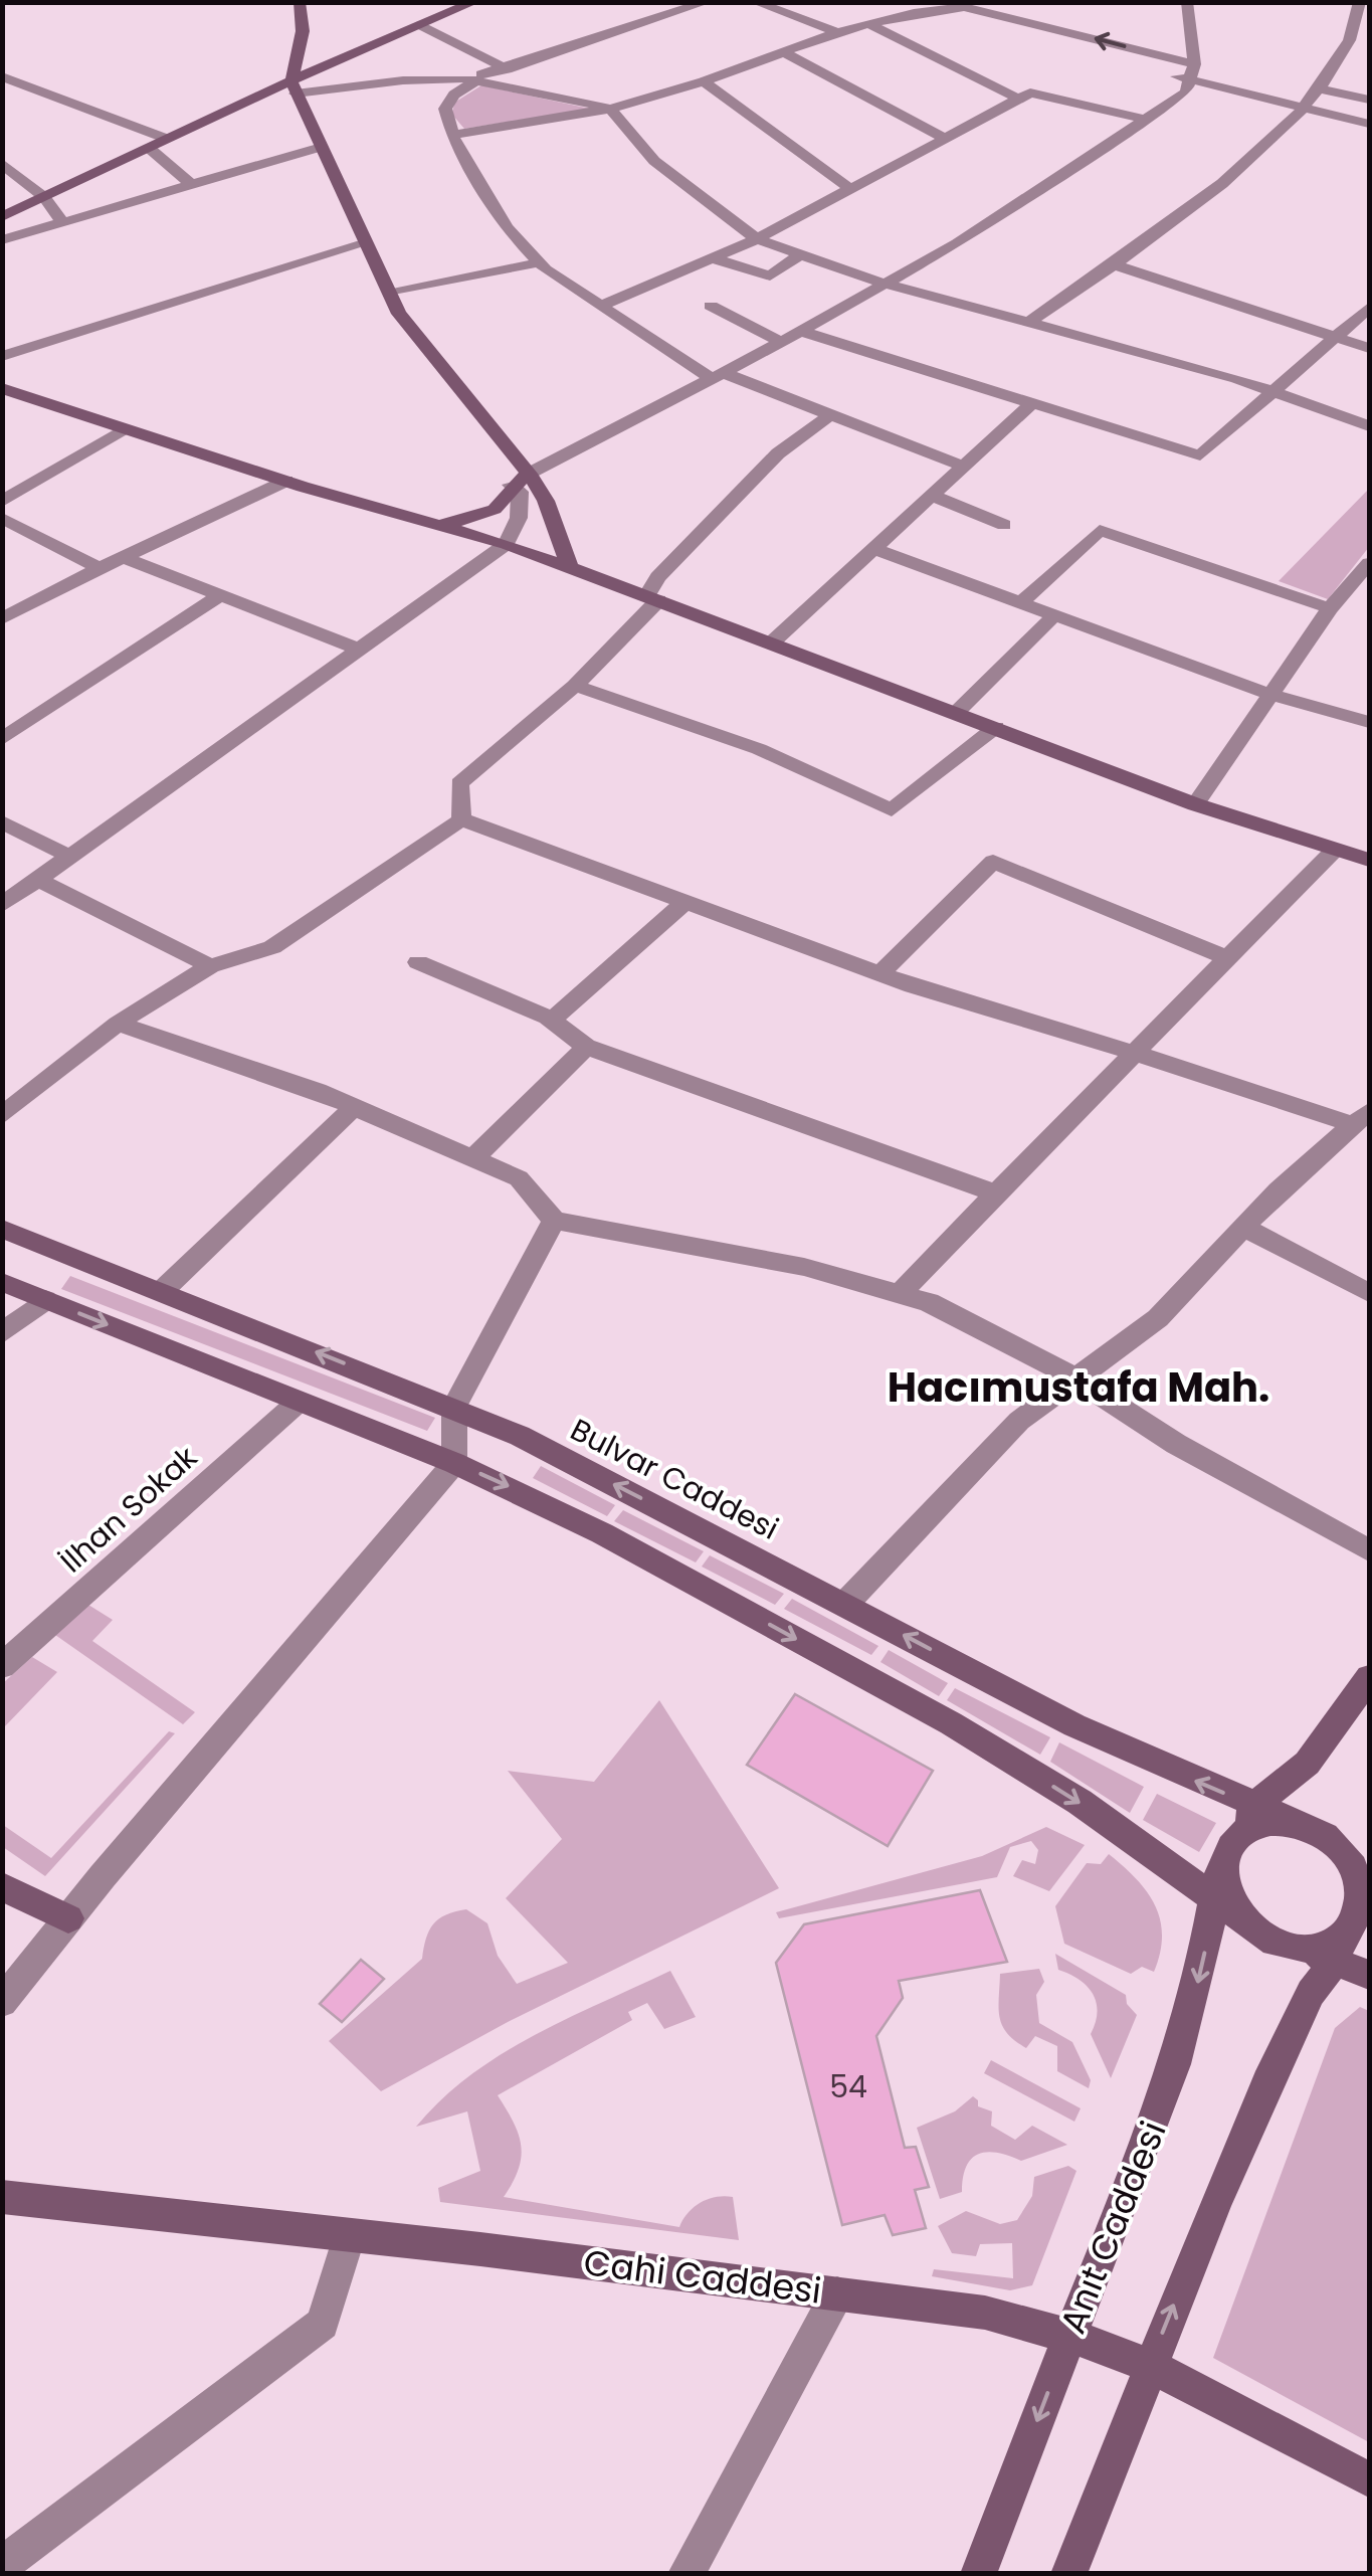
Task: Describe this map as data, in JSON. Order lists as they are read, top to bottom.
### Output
{
  "streets": {
    "street": [
      "Bulvar Caddesi",
      "İlhan Sokak",
      "Anıt Caddesi",
      "Cahi Caddesi"
    ]
  },
  "crossings": [
    ["Bulvar Caddesi", "Anıt Caddesi"],
    ["Anıt Caddesi", "Cahi Caddesi"]
  ],
  "districts": ["Hacımustafa Mah."],
  "house_numbers": ["54"]
}
